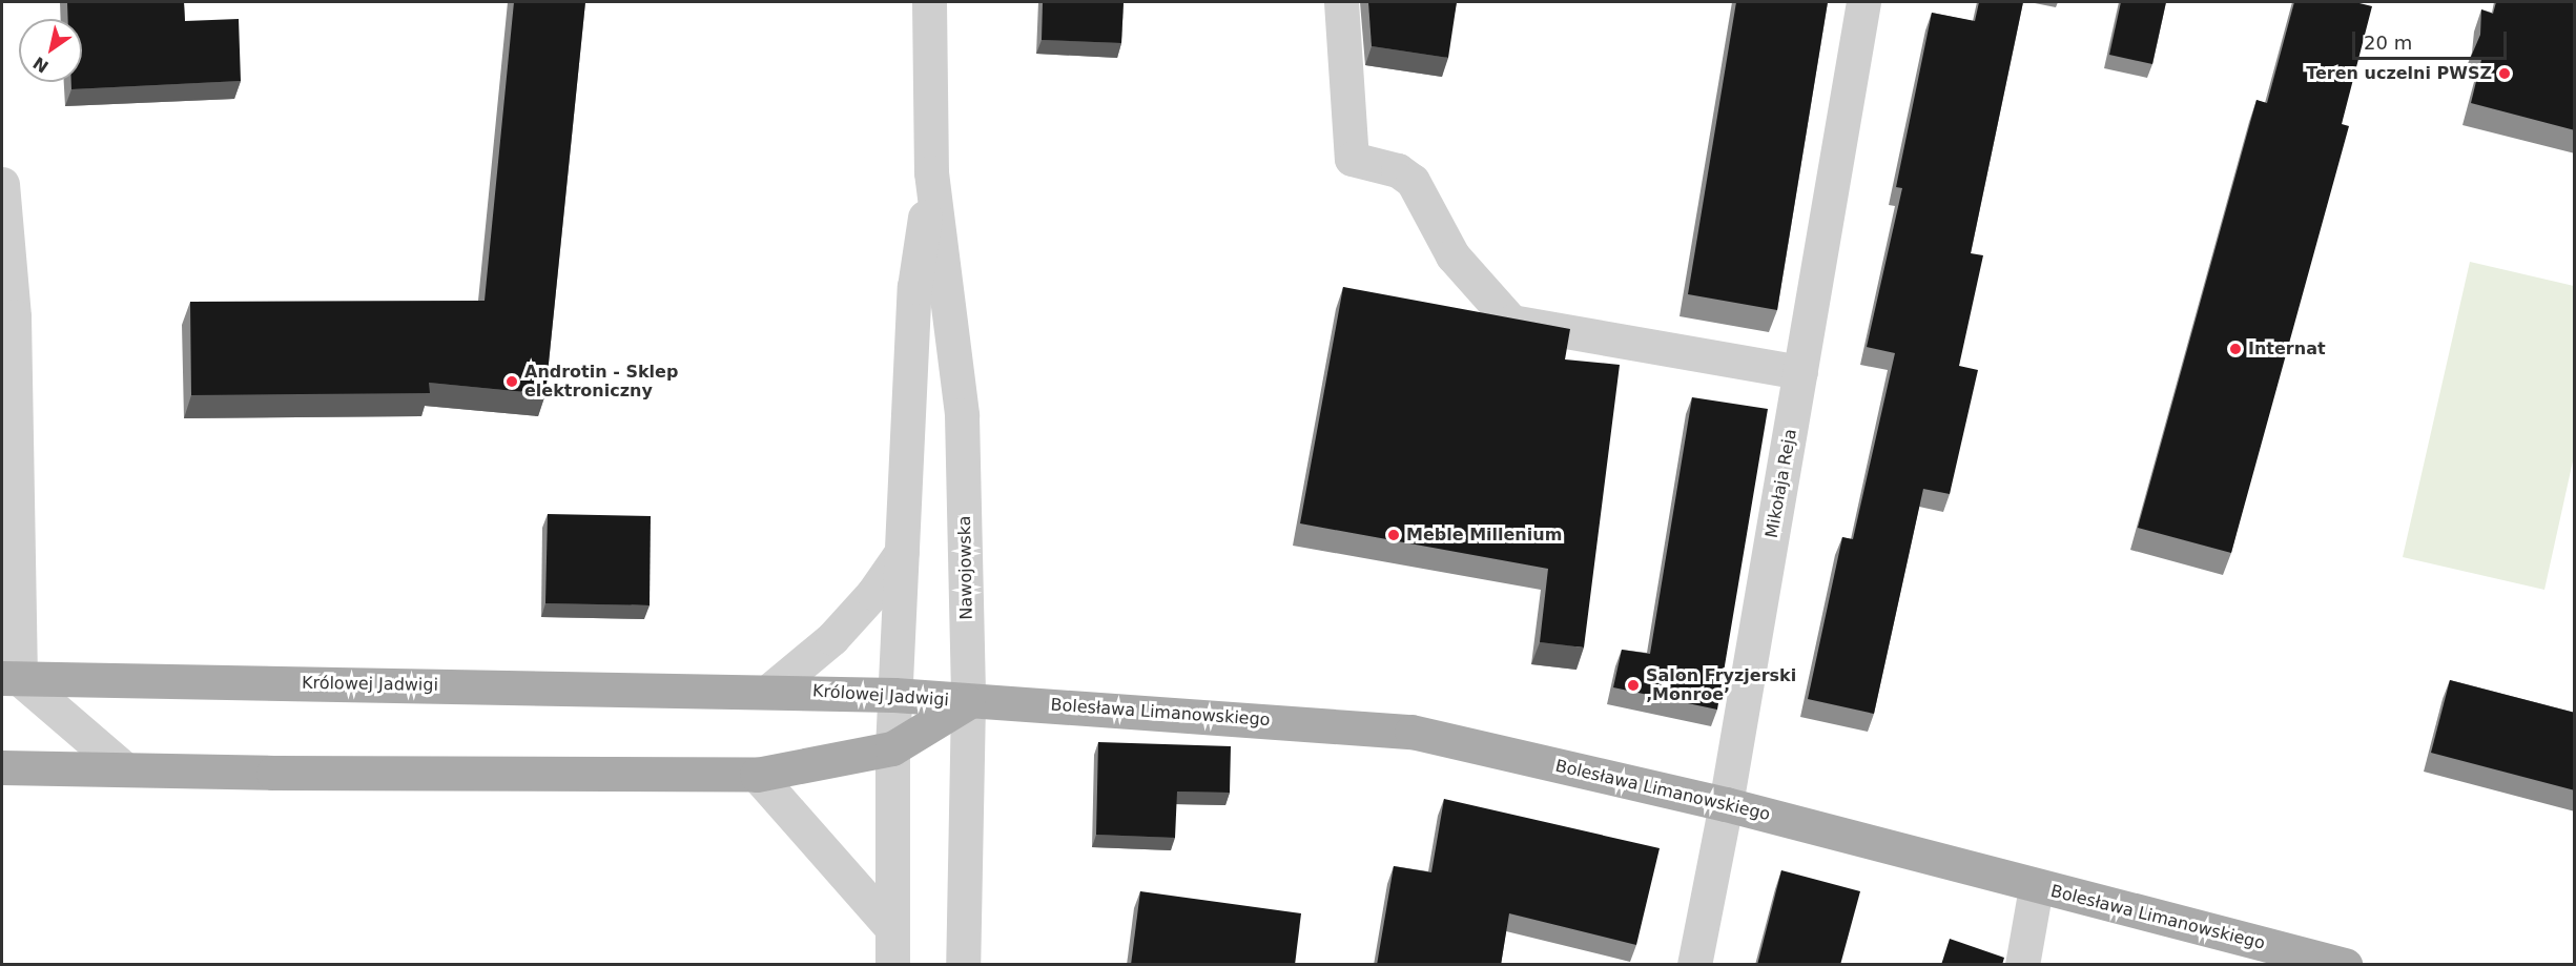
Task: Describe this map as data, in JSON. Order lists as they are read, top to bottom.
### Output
{
  "streets": {
    "main road": ["Królowej Jadwigi", "Bolesława Limanowskiego"],
    "street": ["Mikołaja Reja", "Nawojowska"]
  },
  "crossings": [
    ["Mikołaja Reja", "Bolesława Limanowskiego"],
    ["Nawojowska", "Królowej Jadwigi"],
    ["Nawojowska", "Bolesława Limanowskiego"],
    ["Królowej Jadwigi", "Bolesława Limanowskiego"]
  ],
  "places": [
    "Teren uczelni PWSZ",
    "Internat",
    "Androtin - Sklep elektroniczny",
    "Meble Millenium",
    "Salon Fryzjerski ‚Monroe’"
  ],
  "scale_bar": "20 m",
  "north": "bottom left"
}
